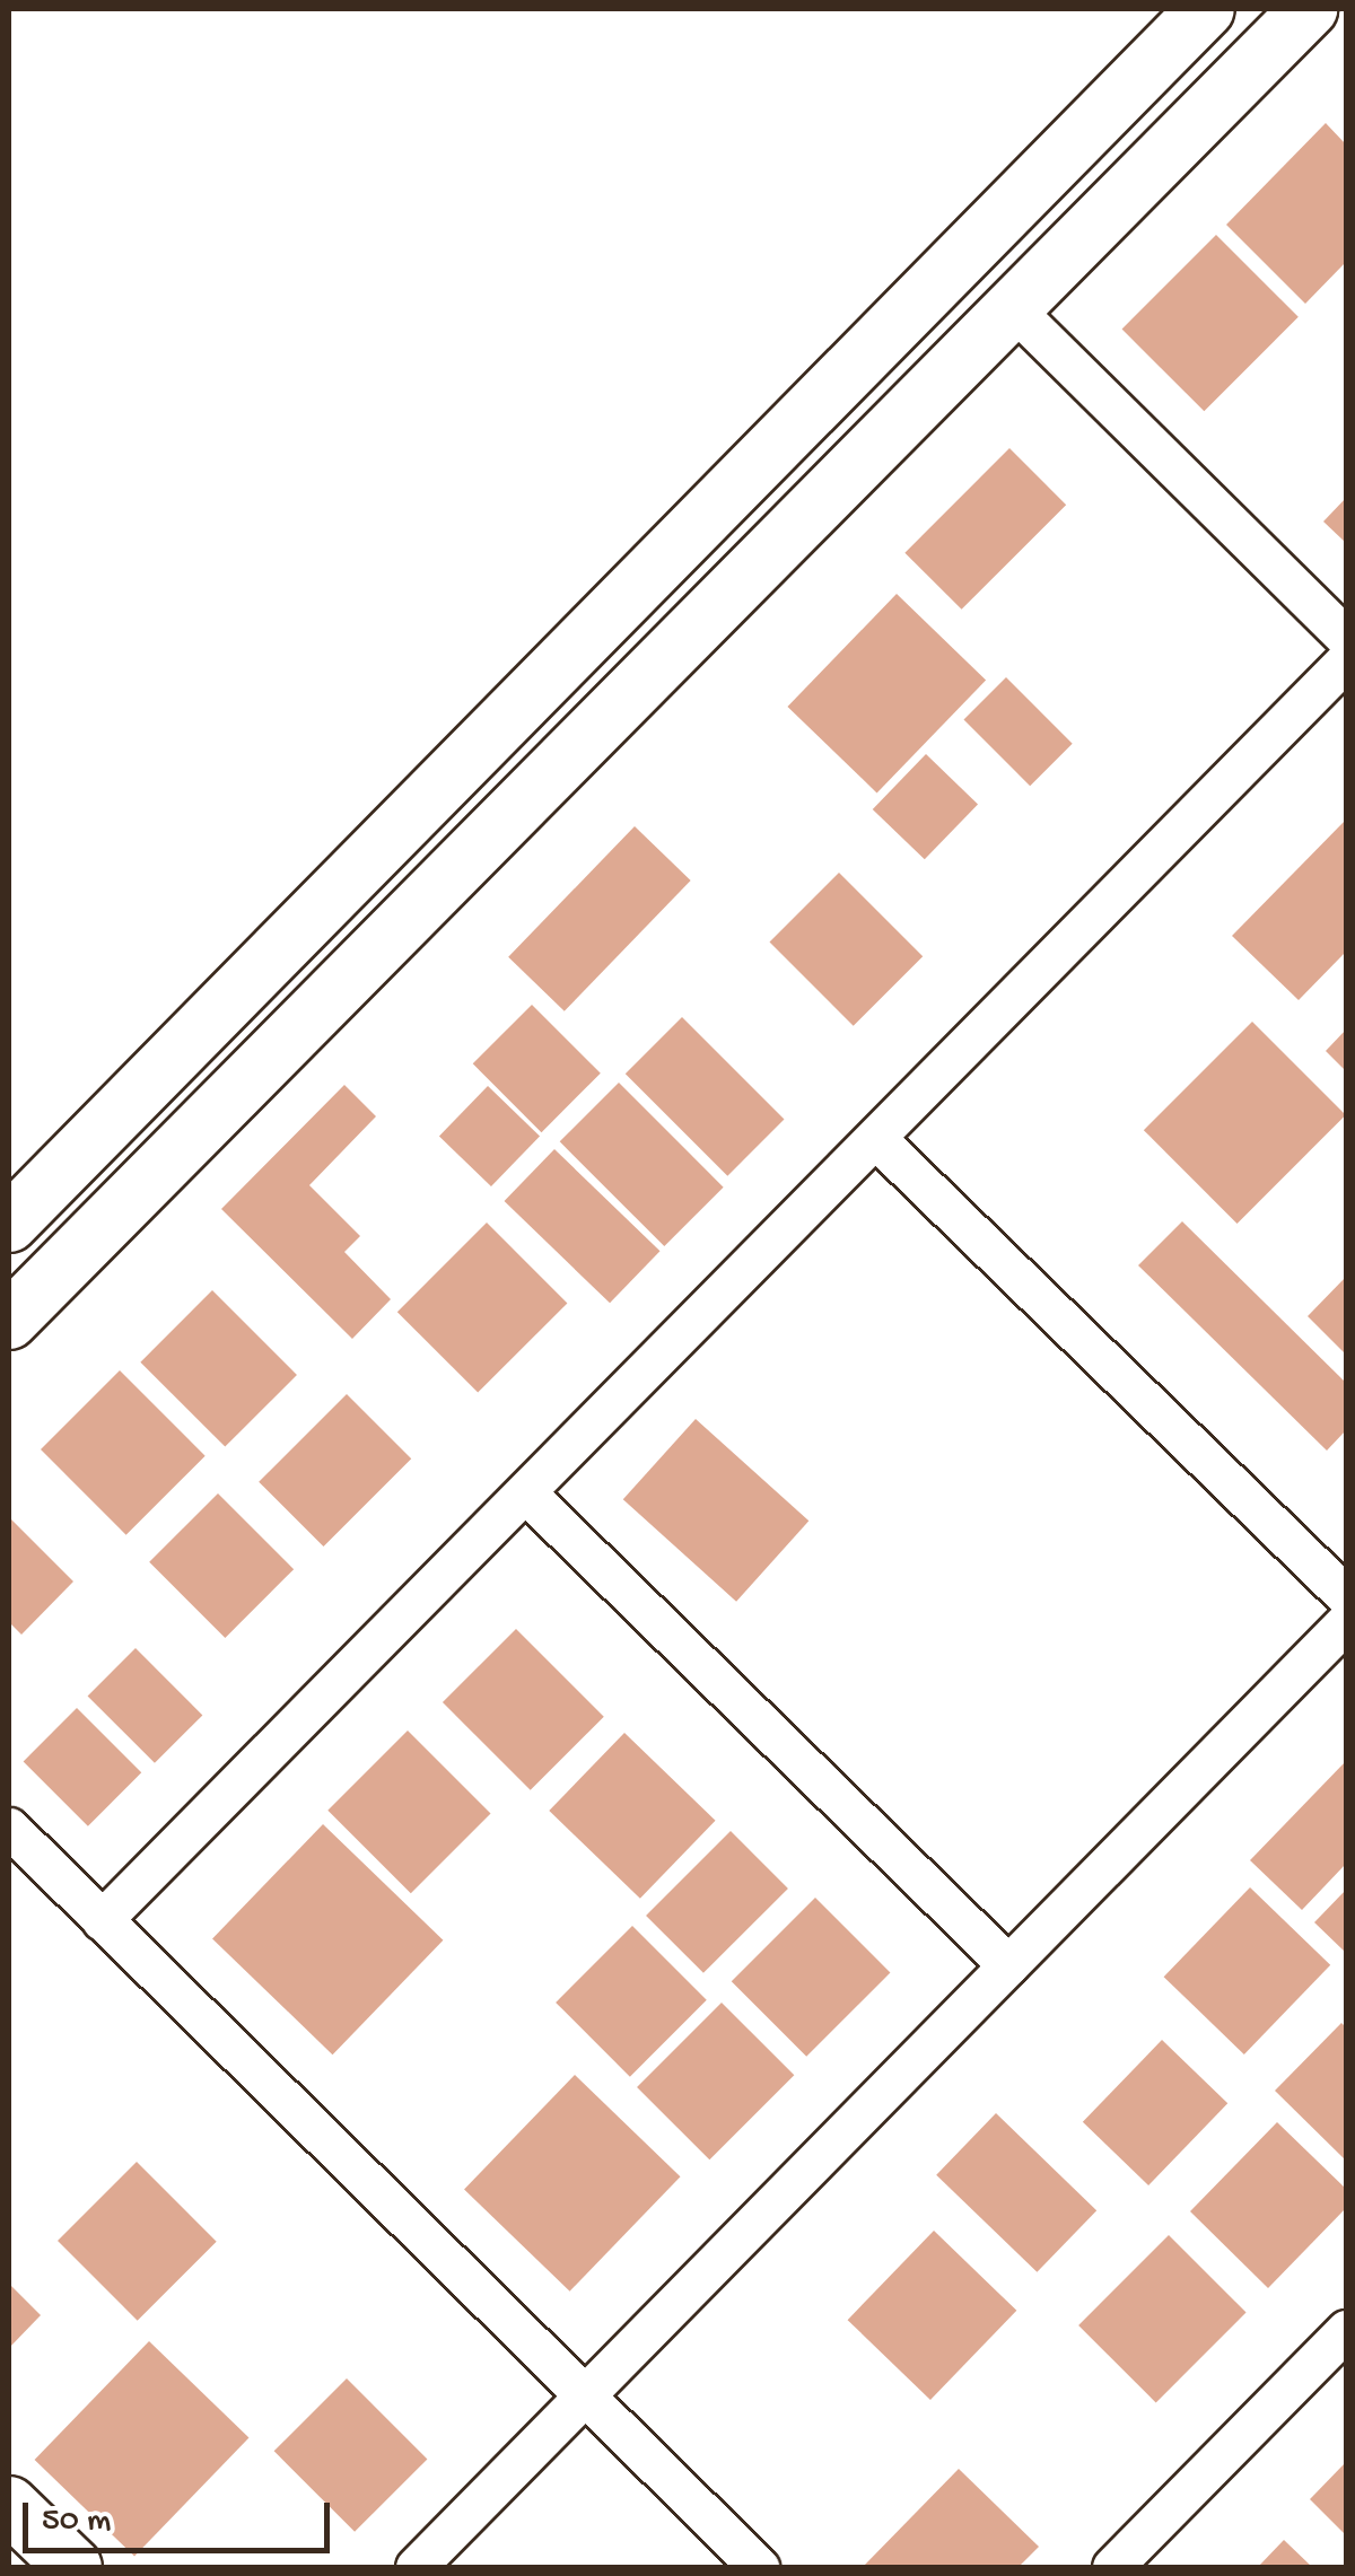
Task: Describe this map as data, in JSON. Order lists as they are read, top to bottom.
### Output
{
  "scale_bar": "50 m"
}
